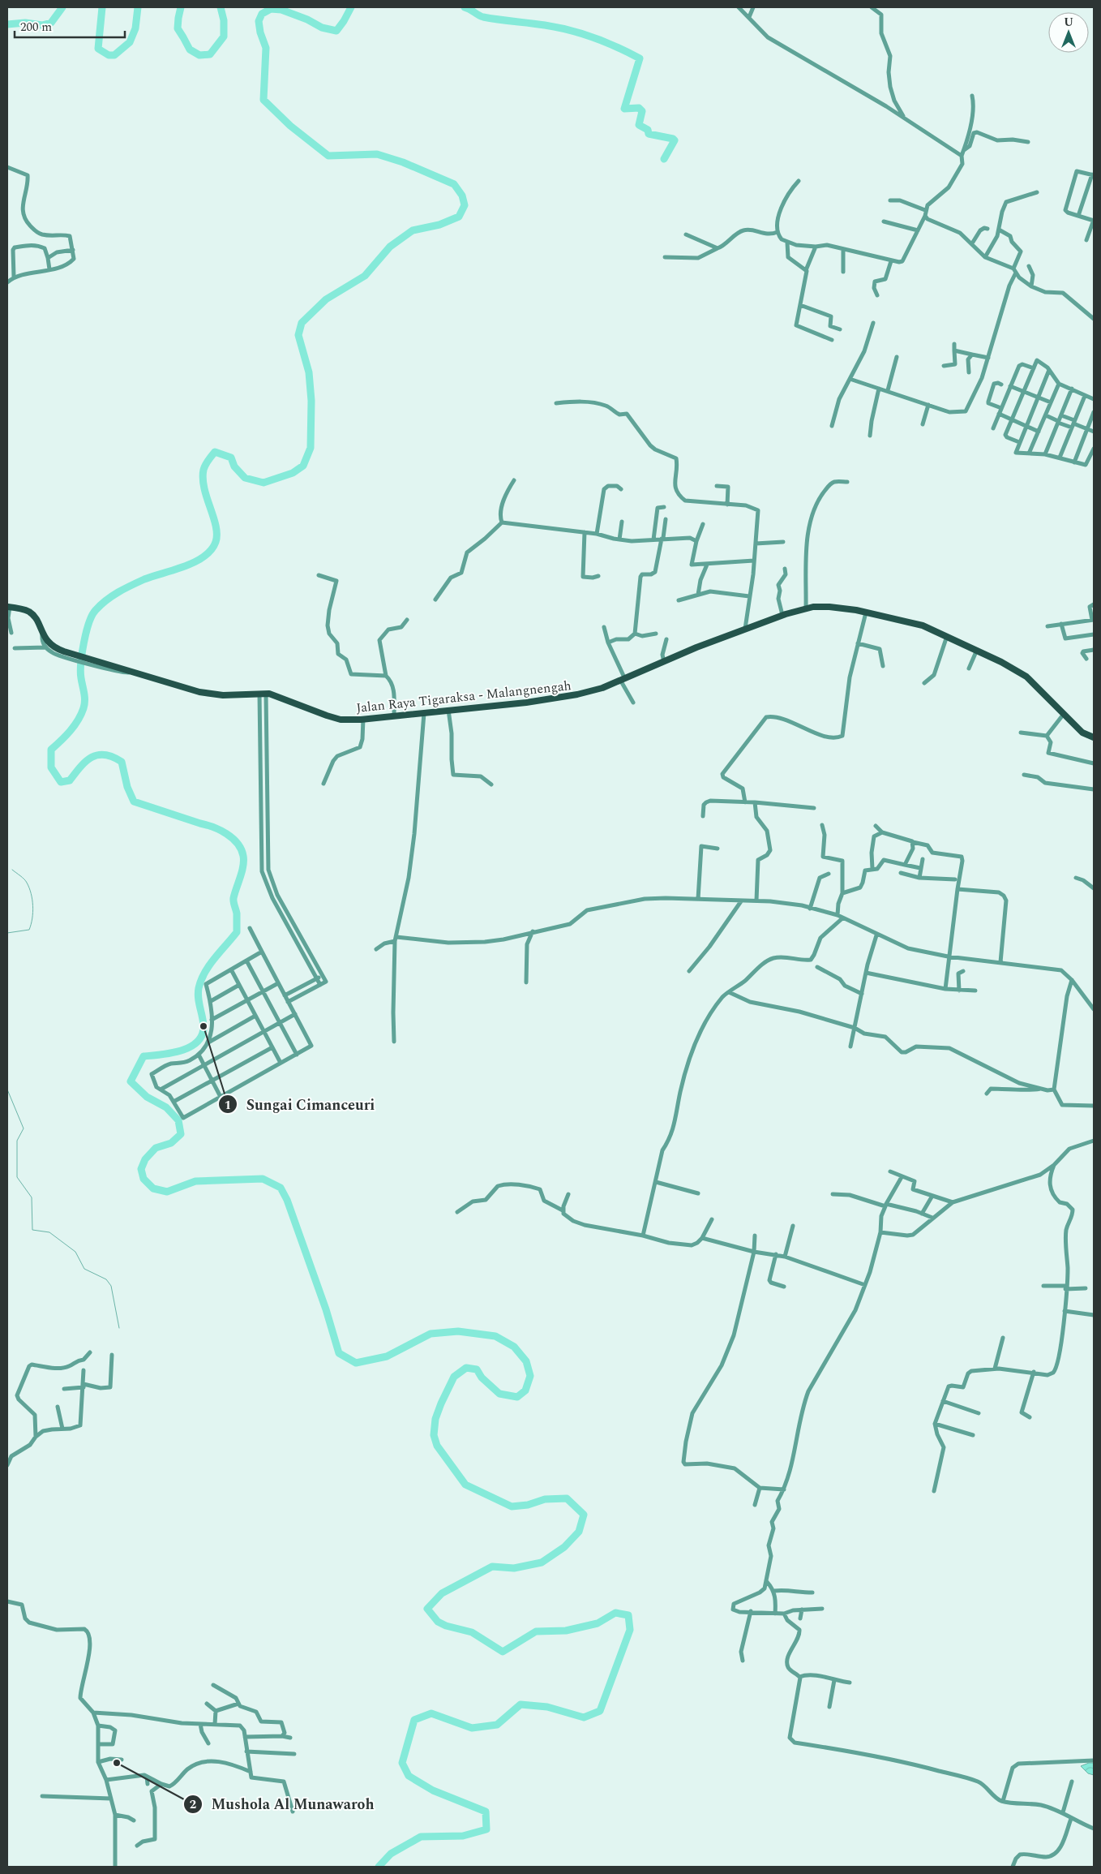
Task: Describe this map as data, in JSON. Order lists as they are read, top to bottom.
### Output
{
  "streets": {
    "main road": ["Jalan Raya Tigaraksa - Malangnengah"]
  },
  "places": ["Sungai Cimanceuri", "Mushola Al Munawaroh"],
  "scale_bar": "200 m",
  "north": "top"
}
